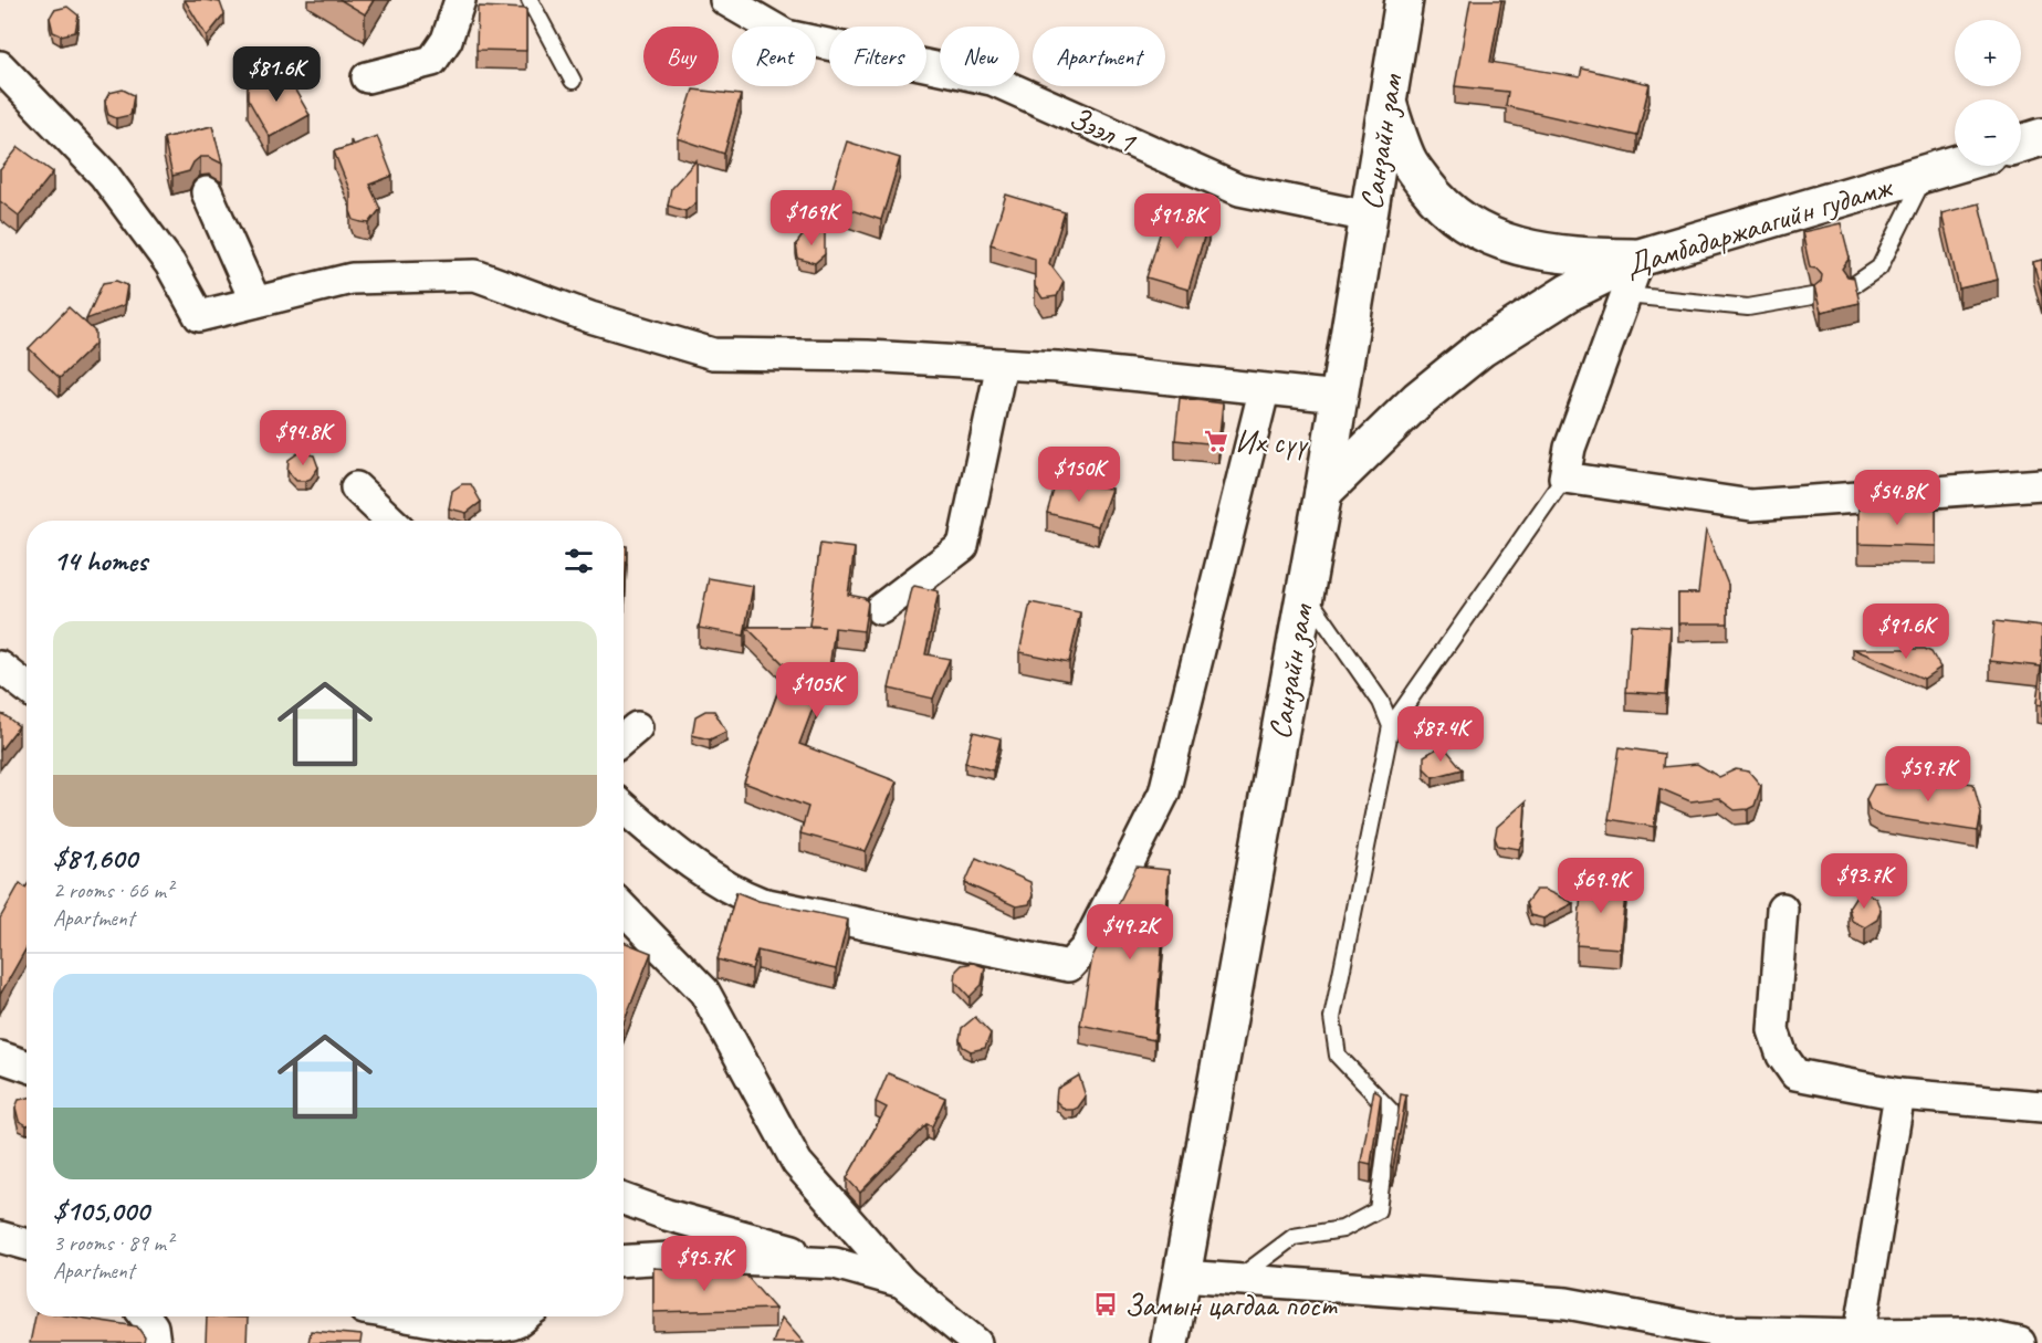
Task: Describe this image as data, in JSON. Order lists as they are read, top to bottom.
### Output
{
  "streets": {
    "main road": ["Санзайн зам", "Дамбадаржаагийн гудамж"],
    "street": ["Зээл 1"]
  },
  "crossings": [
    ["Зээл 1", "Санзайн зам"],
    ["Санзайн зам", "Дамбадаржаагийн гудамж"]
  ],
  "places": {
    "supermarket": ["Их сүү"],
    "bus stop": ["Замын цагдаа пост"]
  },
  "page": {
    "map_buttons": ["+", "−"],
    "chip": [
      "Buy",
      "Rent",
      "Filters",
      "New",
      "Apartment"
    ],
    "price": [
      "$81.6K",
      "$169K",
      "$91.8K",
      "$94.8K",
      "$150K",
      "$54.8K",
      "$91.6K",
      "$105K",
      "$87.4K",
      "$59.7K",
      "$93.7K",
      "$69.9K",
      "$49.2K",
      "$95.7K"
    ],
    "heading": "14 homes",
    "list": [
      {
        "name": "$81,600",
        "note": "2 rooms · 66 m² · Apartment"
      },
      {
        "name": "$105,000",
        "note": "3 rooms · 89 m² · Apartment"
      }
    ]
  }
}
